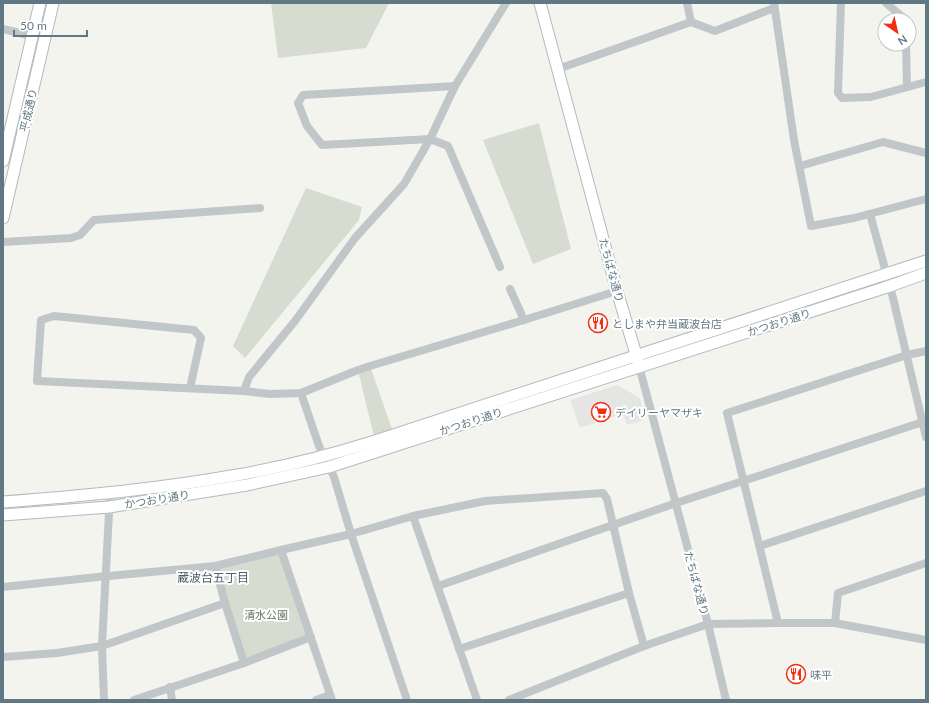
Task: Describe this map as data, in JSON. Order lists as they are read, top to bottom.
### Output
{
  "streets": {
    "street": ["平成通り", "たちばな通り", "かつおり通り"]
  },
  "crossings": [
    ["たちばな通り", "かつおり通り"]
  ],
  "districts": ["蔵波台五丁目"],
  "parks": ["清水公園"],
  "places": {
    "restaurant": ["としまや弁当蔵波台店", "味平"],
    "supermarket": ["デイリーヤマザキ"]
  },
  "scale_bar": "50 m",
  "north": "bottom right"
}
